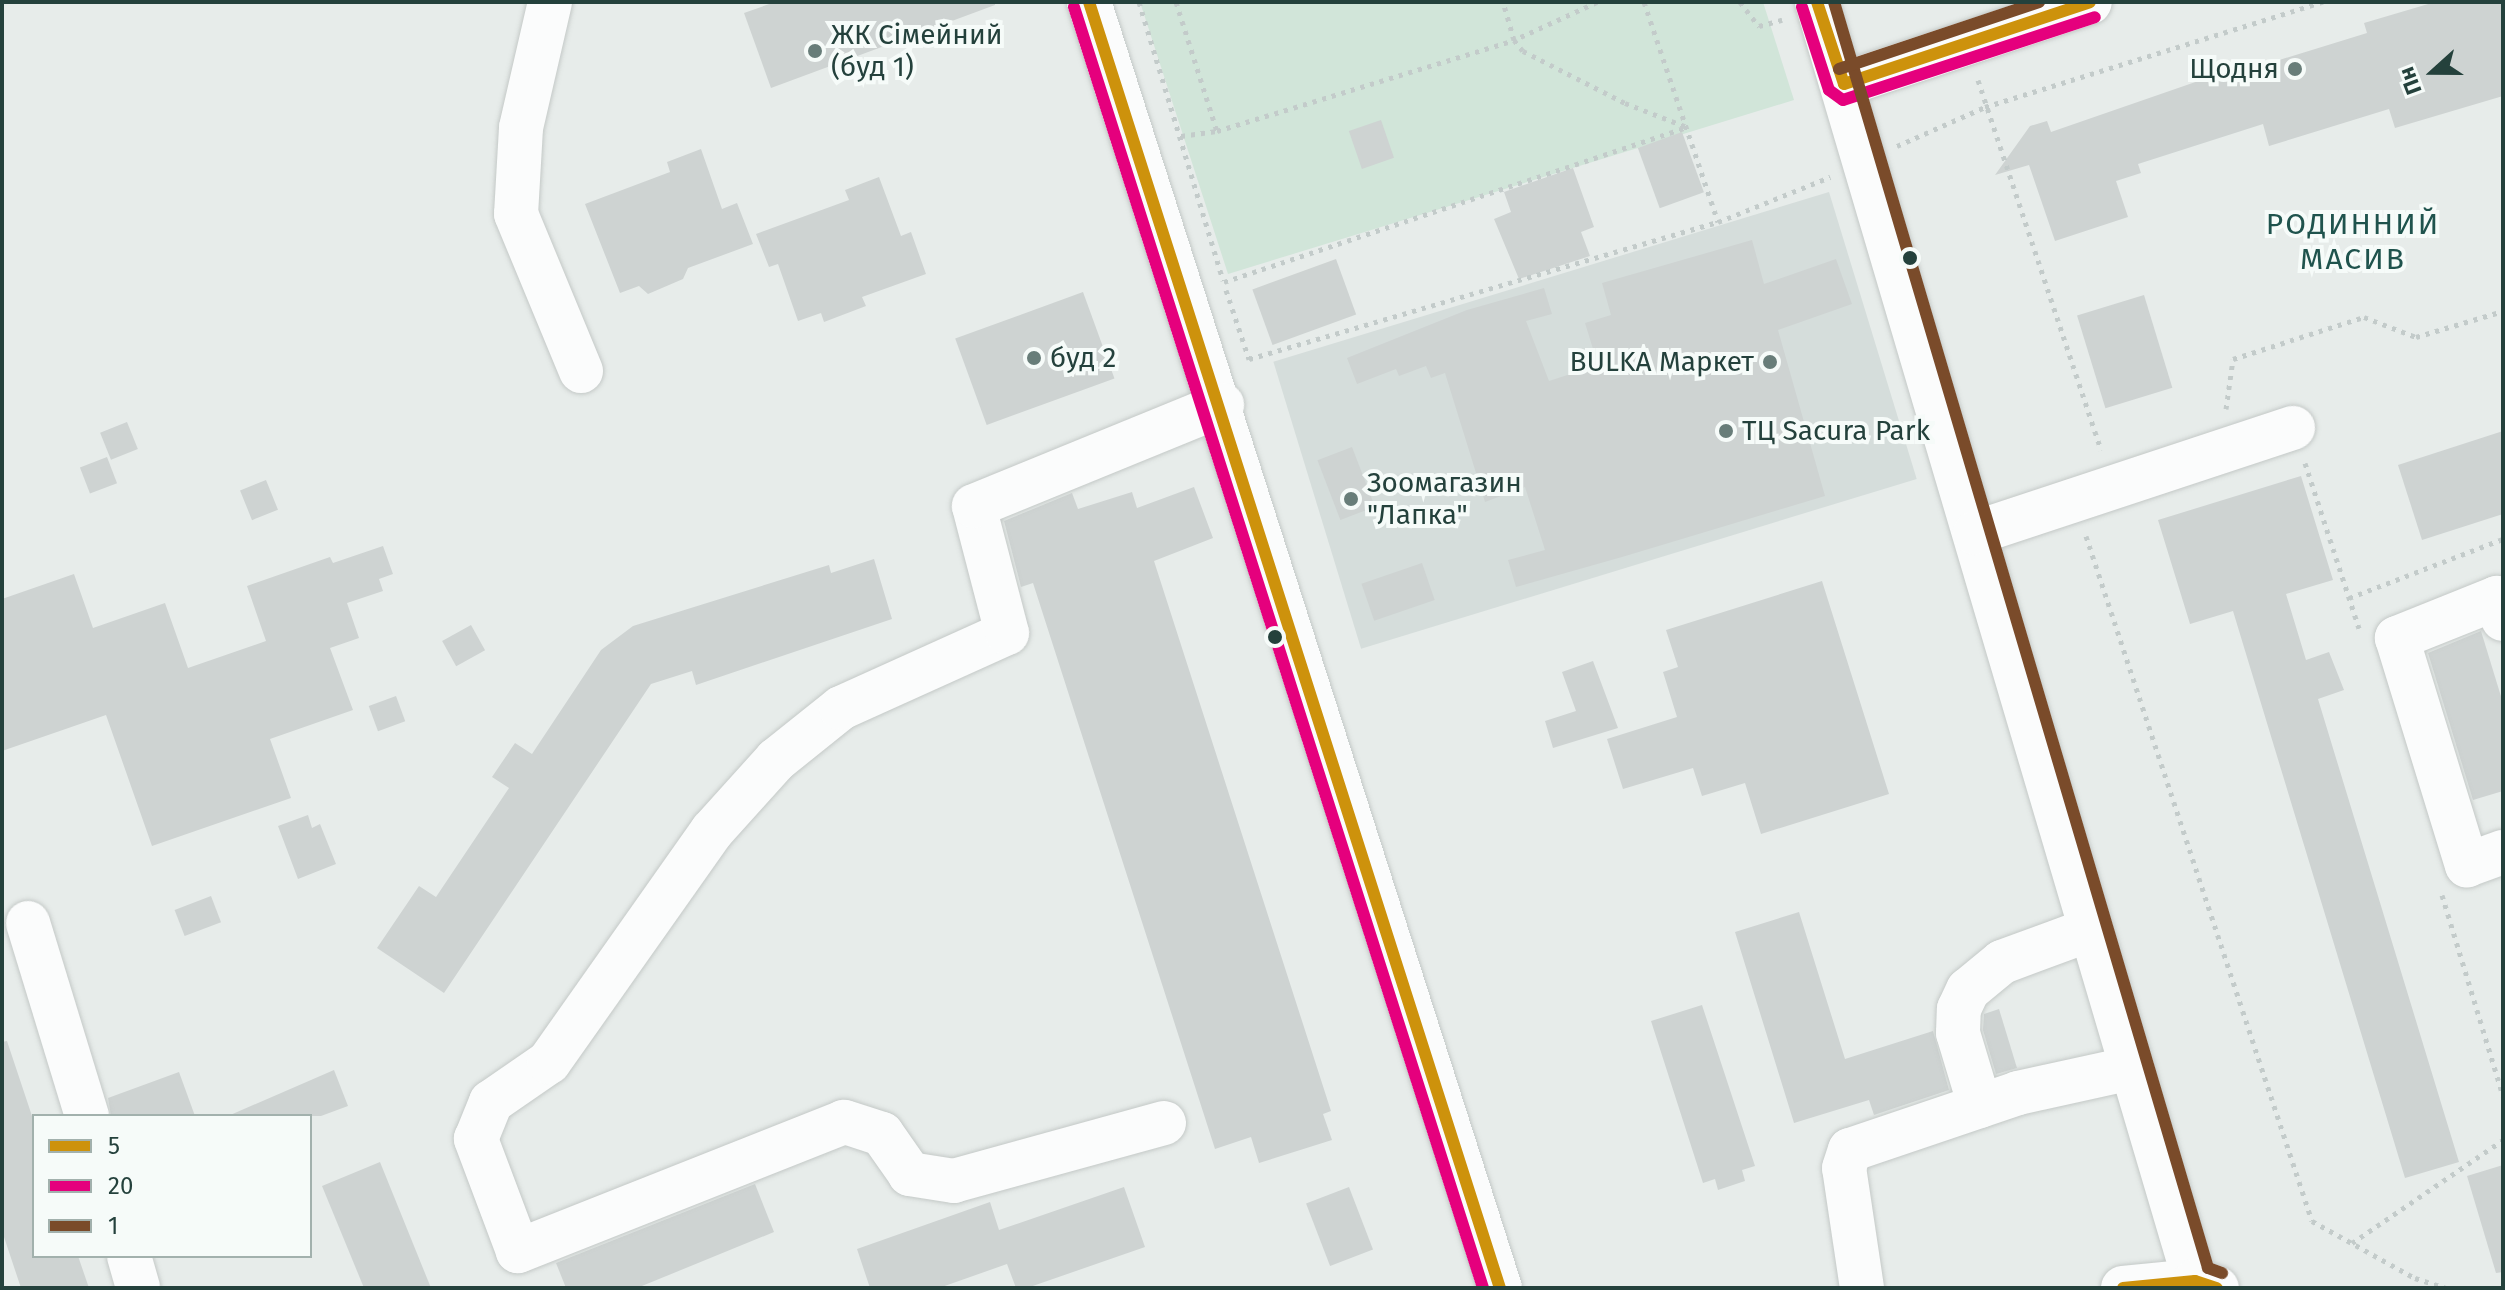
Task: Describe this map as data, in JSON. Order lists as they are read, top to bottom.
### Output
{
  "districts": ["РОДИННИЙ МАСИВ"],
  "places": [
    "ЖК Сімейний (буд 1)",
    "Щодня",
    "буд 2",
    "BULKA Маркет",
    "ТЦ Sacura Park",
    "Зоомагазин \"Лапка\""
  ],
  "lines": ["transit line 5", "transit line 1", "transit line 20"],
  "legend": ["5", "20", "1"],
  "north": "left"
}
